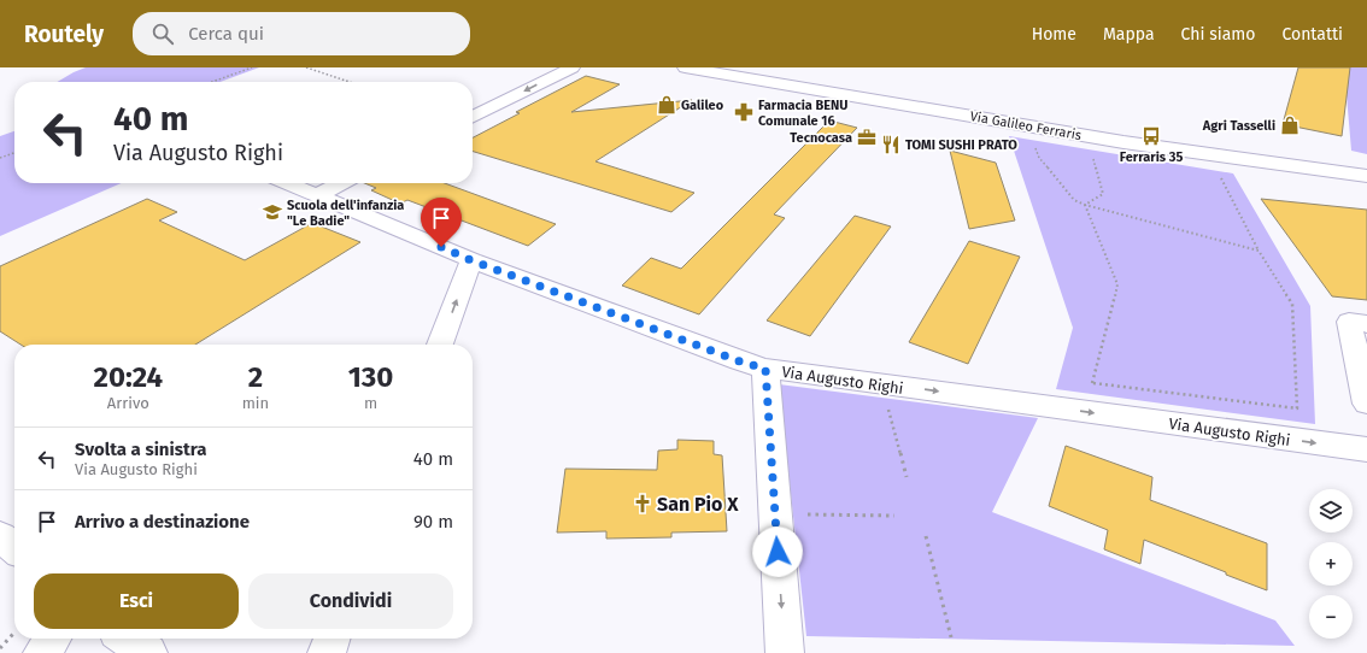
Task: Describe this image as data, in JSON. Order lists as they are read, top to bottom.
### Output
{
  "streets": {
    "street": ["Via Galileo Ferraris", "Via Augusto Righi"]
  },
  "one_way": ["Via Augusto Righi"],
  "places": {
    "shop": ["Galileo", "Agri Tasselli"],
    "pharmacy": ["Farmacia BENU Comunale 16"],
    "bus stop": ["Ferraris 35"],
    "office": ["Tecnocasa"],
    "restaurant": ["TOMI SUSHI PRATO"],
    "school or university": ["Scuola dell'infanzia \"Le Badie\""],
    "church": ["San Pio X"]
  },
  "page": {
    "header": "Routely",
    "search": "Cerca qui",
    "nav": [
      "Home",
      "Mappa",
      "Chi siamo",
      "Contatti"
    ],
    "turn": ["40 m", "Via Augusto Righi"],
    "eta": [
      "20:24",
      "Arrivo",
      "2",
      "min",
      "130",
      "m"
    ],
    "list": [
      {
        "name": "Svolta a sinistra",
        "note": "Via Augusto Righi",
        "value": "40 m"
      },
      {
        "name": "Arrivo a destinazione",
        "value": "90 m"
      }
    ],
    "map_buttons": ["+", "−"],
    "buttons": ["Esci", "Condividi"]
  }
}
